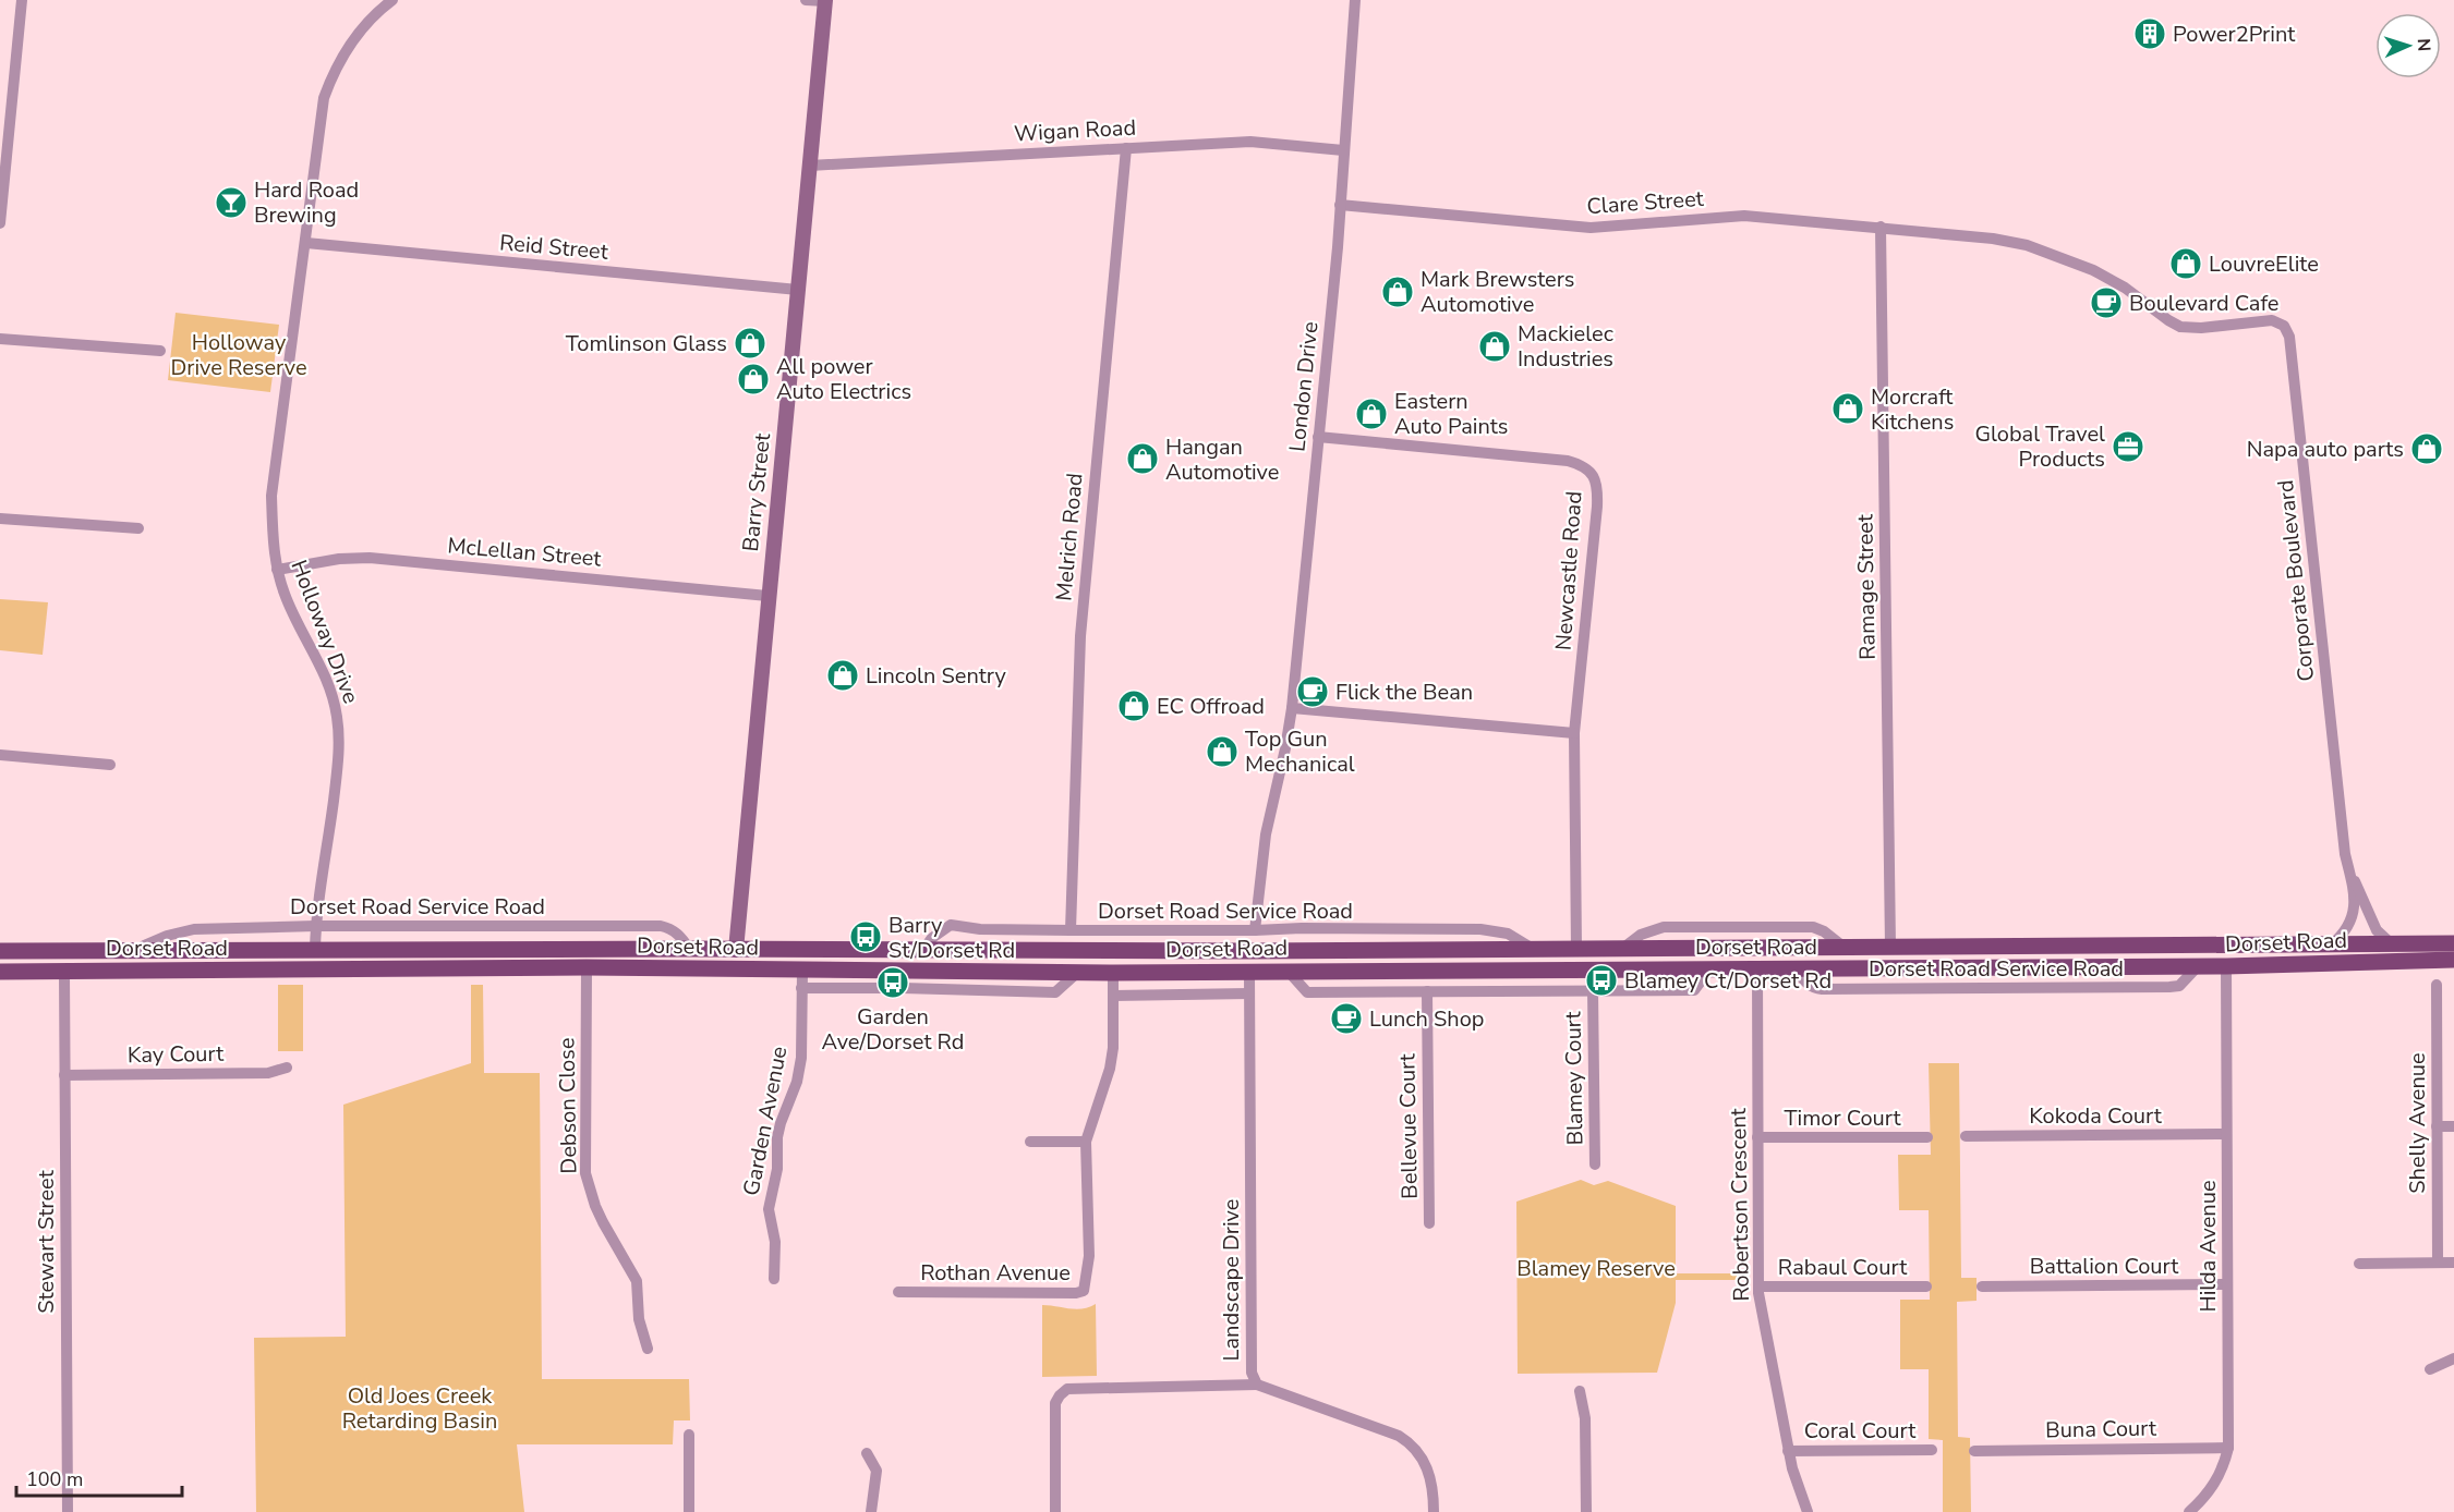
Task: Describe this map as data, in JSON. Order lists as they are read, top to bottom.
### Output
{
  "streets": {
    "main road": ["Barry Street", "Dorset Road"],
    "street": [
      "Wigan Road",
      "Clare Street",
      "Reid Street",
      "London Drive",
      "Melrich Road",
      "McLellan Street",
      "Newcastle Road",
      "Corporate Boulevard",
      "Ramage Street",
      "Holloway Drive",
      "Dorset Road Service Road",
      "Kay Court",
      "Blamey Court",
      "Debson Close",
      "Kokoda Court",
      "Timor Court",
      "Garden Avenue",
      "Shelly Avenue",
      "Bellevue Court",
      "Robertson Crescent",
      "Stewart Street",
      "Hilda Avenue",
      "Battalion Court",
      "Rabaul Court",
      "Rothan Avenue",
      "Landscape Drive",
      "Buna Court",
      "Coral Court"
    ]
  },
  "crossings": [
    ["Wigan Road", "London Drive"],
    ["Wigan Road", "Barry Street"],
    ["Wigan Road", "Melrich Road"],
    ["Clare Street", "London Drive"],
    ["Clare Street", "Corporate Boulevard"],
    ["Clare Street", "Ramage Street"],
    ["Reid Street", "Barry Street"],
    ["Reid Street", "Holloway Drive"],
    ["London Drive", "Newcastle Road"],
    ["London Drive", "Dorset Road Service Road"],
    ["Barry Street", "McLellan Street"],
    ["Barry Street", "Dorset Road"],
    ["Melrich Road", "Dorset Road Service Road"],
    ["McLellan Street", "Holloway Drive"],
    ["Newcastle Road", "Dorset Road"],
    ["Corporate Boulevard", "Dorset Road"],
    ["Ramage Street", "Dorset Road"],
    ["Holloway Drive", "Dorset Road Service Road"],
    ["Holloway Drive", "Dorset Road"],
    ["Dorset Road Service Road", "Dorset Road"],
    ["Dorset Road", "Debson Close"],
    ["Dorset Road", "Garden Avenue"],
    ["Dorset Road", "Robertson Crescent"],
    ["Dorset Road", "Stewart Street"],
    ["Dorset Road", "Hilda Avenue"],
    ["Dorset Road", "Rothan Avenue"],
    ["Dorset Road", "Landscape Drive"],
    ["Kay Court", "Stewart Street"],
    ["Kokoda Court", "Hilda Avenue"],
    ["Timor Court", "Robertson Crescent"],
    ["Robertson Crescent", "Rabaul Court"],
    ["Robertson Crescent", "Coral Court"],
    ["Hilda Avenue", "Battalion Court"],
    ["Hilda Avenue", "Buna Court"]
  ],
  "parks": ["Holloway Drive Reserve", "Blamey Reserve", "Old Joes Creek Retarding Basin"],
  "places": {
    "building": ["Power2Print"],
    "bar": ["Hard Road Brewing"],
    "shop": [
      "LouvreElite",
      "Mark Brewsters Automotive",
      "Tomlinson Glass",
      "Mackielec Industries",
      "All power Auto Electrics",
      "Morcraft Kitchens",
      "Eastern Auto Paints",
      "Napa auto parts",
      "Hangan Automotive",
      "Lincoln Sentry",
      "EC Offroad",
      "Top Gun Mechanical"
    ],
    "cafe": ["Boulevard Cafe", "Flick the Bean", "Lunch Shop"],
    "office": ["Global Travel Products"],
    "bus stop": ["Barry St/Dorset Rd", "Blamey Ct/Dorset Rd", "Garden Ave/Dorset Rd"]
  },
  "scale_bar": "100 m",
  "north": "right"
}
